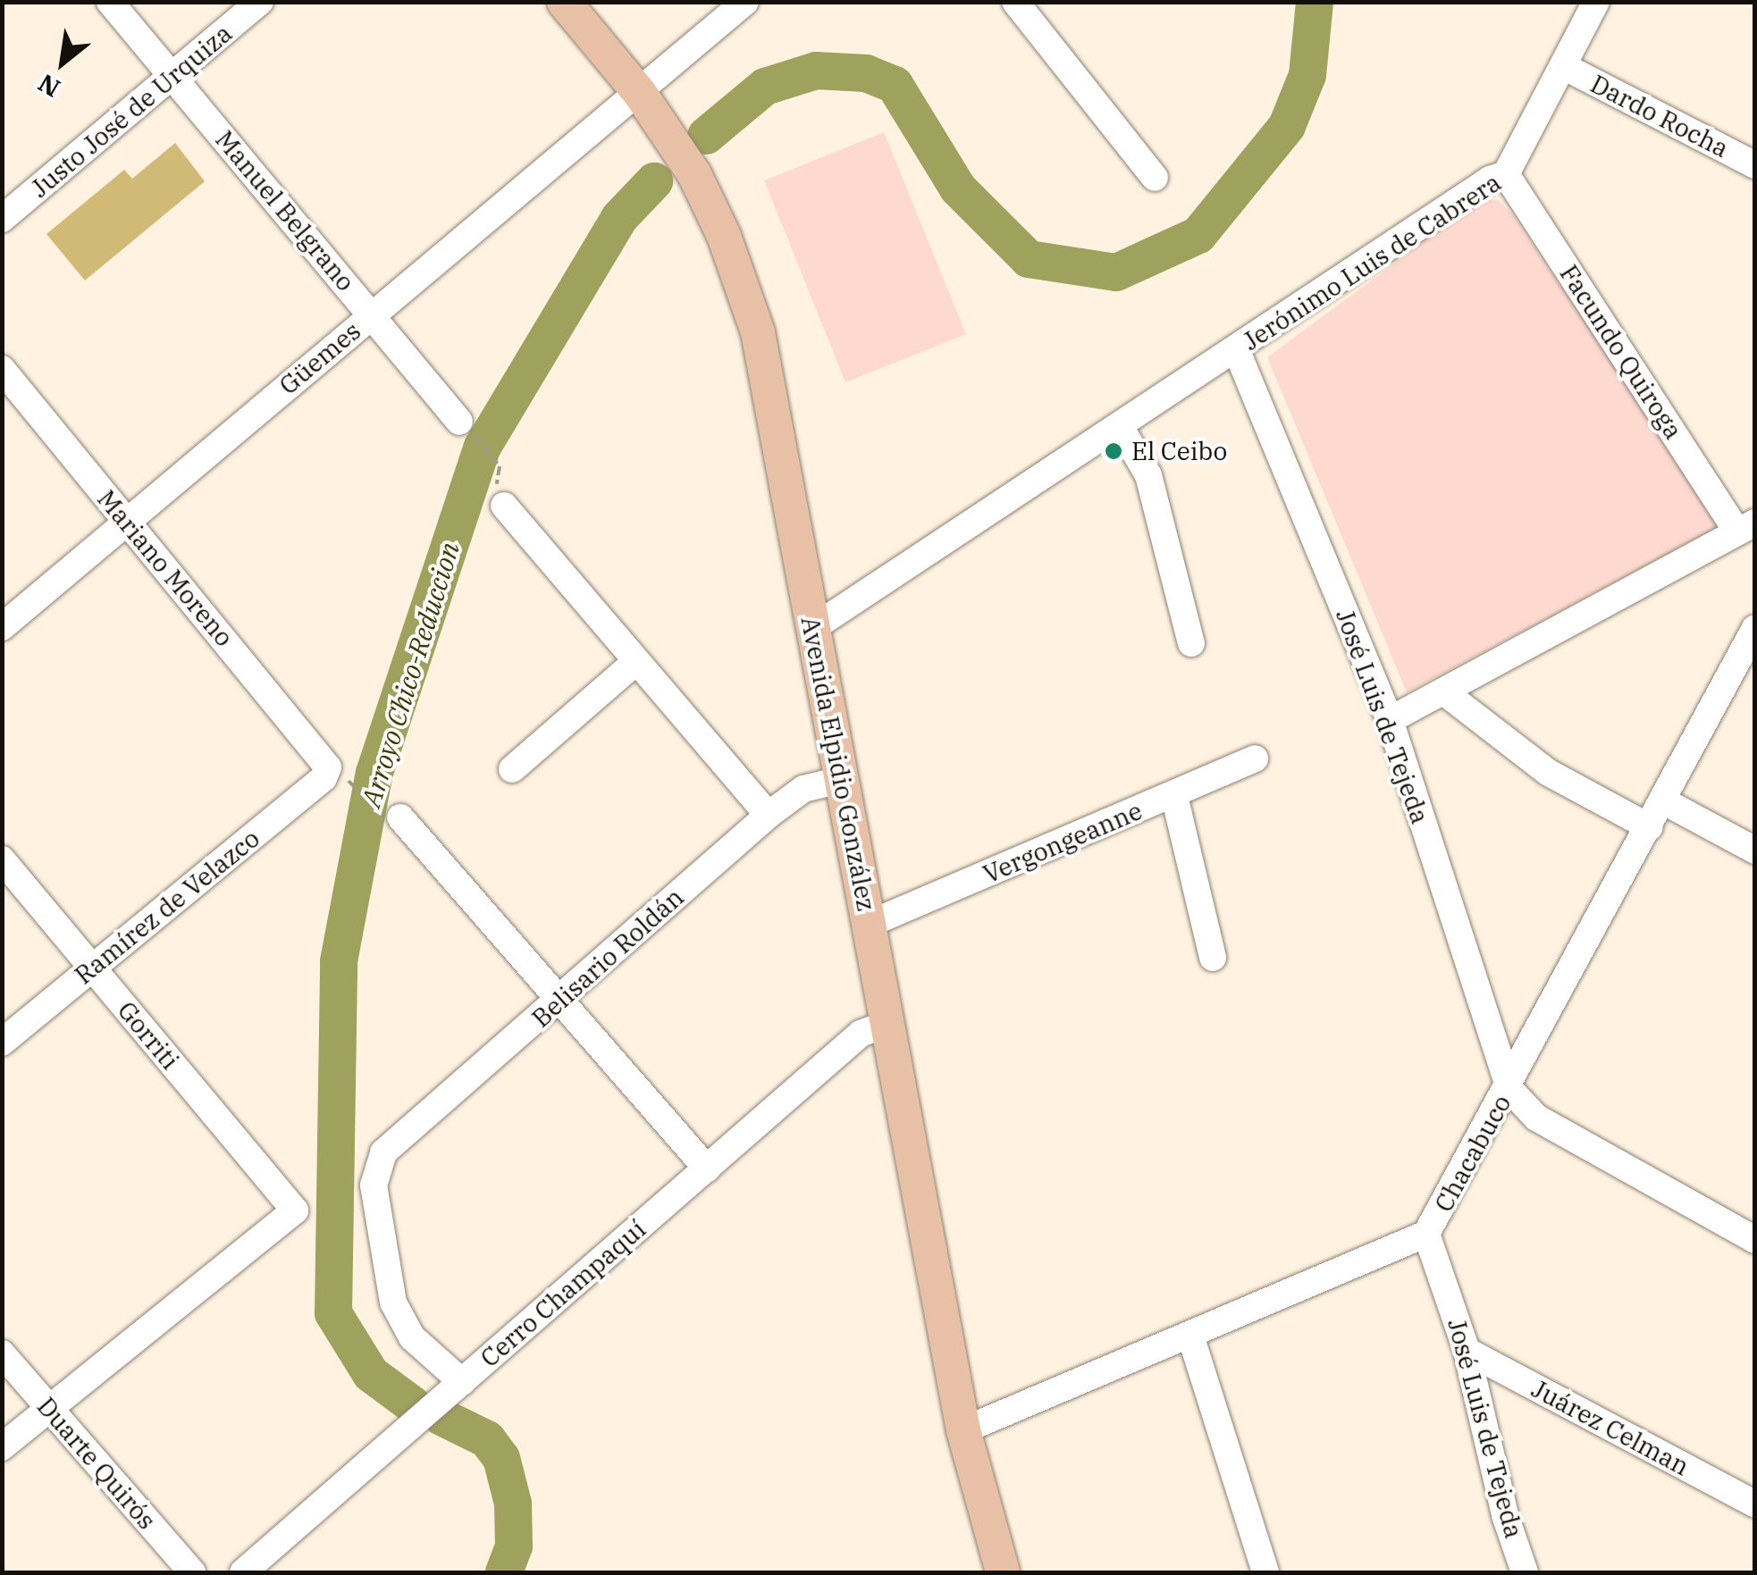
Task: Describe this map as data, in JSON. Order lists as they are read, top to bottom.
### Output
{
  "streets": {
    "main road": ["Avenida Elpidio González"],
    "street": [
      "Justo José de Urquiza",
      "Dardo Rocha",
      "Manuel Belgrano",
      "Jerónimo Luis de Cabrera",
      "Facundo Quiroga",
      "Güemes",
      "Mariano Moreno",
      "José Luis de Tejeda",
      "Vergongeanne",
      "Ramírez de Velazco",
      "Belisario Roldán",
      "Gorriti",
      "Chacabuco",
      "Cerro Champaquí",
      "Juárez Celman",
      "Duarte Quirós"
    ]
  },
  "crossings": [
    ["Justo José de Urquiza", "Manuel Belgrano"],
    ["Dardo Rocha", "Jerónimo Luis de Cabrera"],
    ["Manuel Belgrano", "Güemes"],
    ["Jerónimo Luis de Cabrera", "Facundo Quiroga"],
    ["Jerónimo Luis de Cabrera", "José Luis de Tejeda"],
    ["Jerónimo Luis de Cabrera", "Avenida Elpidio González"],
    ["Güemes", "Mariano Moreno"],
    ["Güemes", "Avenida Elpidio González"],
    ["Mariano Moreno", "Ramírez de Velazco"],
    ["José Luis de Tejeda", "Chacabuco"],
    ["José Luis de Tejeda", "Juárez Celman"],
    ["Avenida Elpidio González", "Vergongeanne"],
    ["Avenida Elpidio González", "Belisario Roldán"],
    ["Avenida Elpidio González", "Chacabuco"],
    ["Avenida Elpidio González", "Cerro Champaquí"],
    ["Ramírez de Velazco", "Gorriti"],
    ["Belisario Roldán", "Cerro Champaquí"],
    ["Gorriti", "Duarte Quirós"]
  ],
  "water": ["Arroyo Chico-Reduccion"],
  "places": ["El Ceibo"],
  "north": "bottom left"
}
